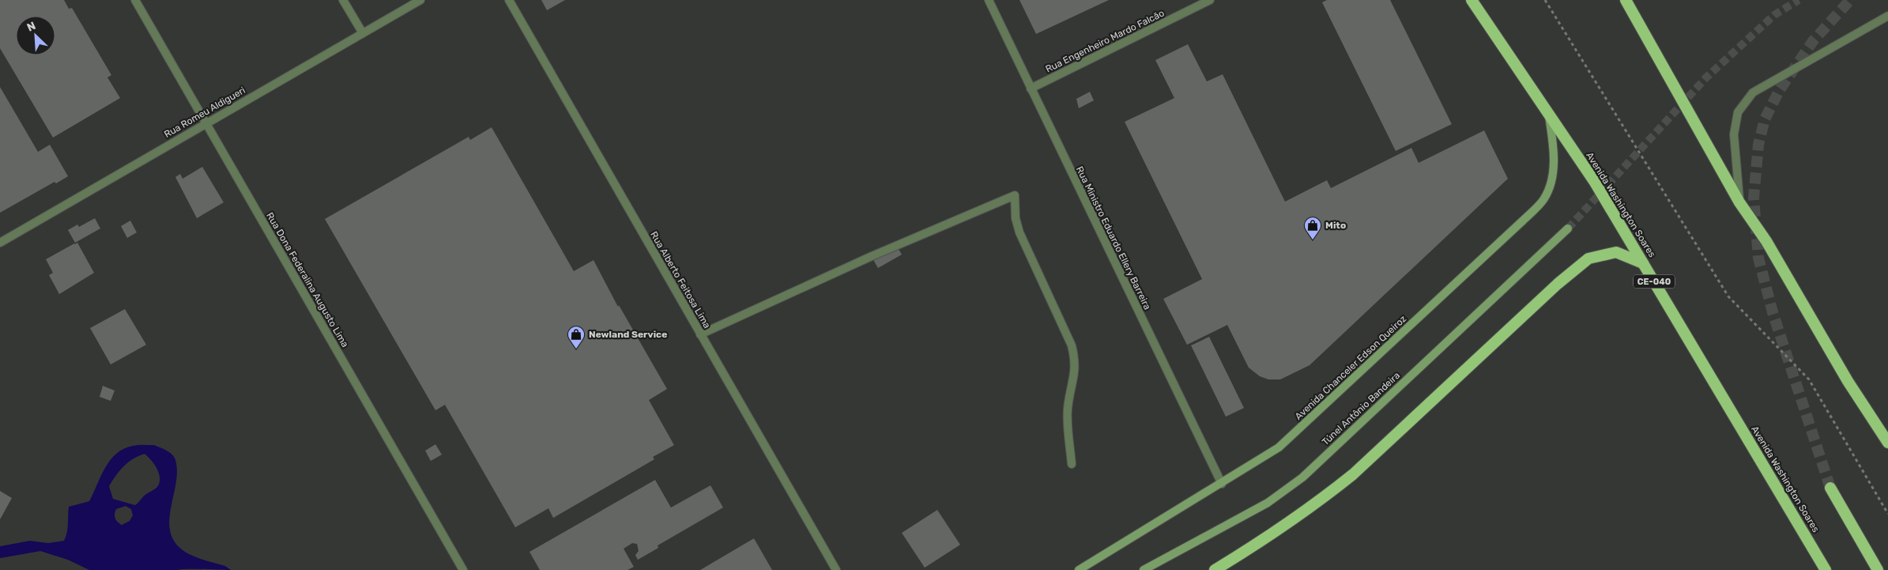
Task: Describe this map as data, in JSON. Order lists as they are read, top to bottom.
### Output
{
  "streets": {
    "highway": ["Avenida Washington Soares", "CE-040"],
    "main road": ["Avenida Chanceler Edson Queiroz", "Túnel Antônio Bandeira"],
    "street": [
      "Rua Engenheiro Mardo Falcão",
      "Rua Romeu Aldigueri",
      "Rua Ministro Eduardo Ellery Barreira",
      "Rua Dona Federalina Augusto Lima",
      "Rua Alberto Feitosa Lima"
    ]
  },
  "crossings": [
    ["Rua Engenheiro Mardo Falcão", "Rua Ministro Eduardo Ellery Barreira"],
    ["Rua Romeu Aldigueri", "Rua Dona Federalina Augusto Lima"],
    ["Avenida Washington Soares", "Avenida Chanceler Edson Queiroz"],
    ["Rua Ministro Eduardo Ellery Barreira", "Avenida Chanceler Edson Queiroz"]
  ],
  "places": {
    "shop": ["Mito", "Newland Service"]
  },
  "north": "top left"
}
